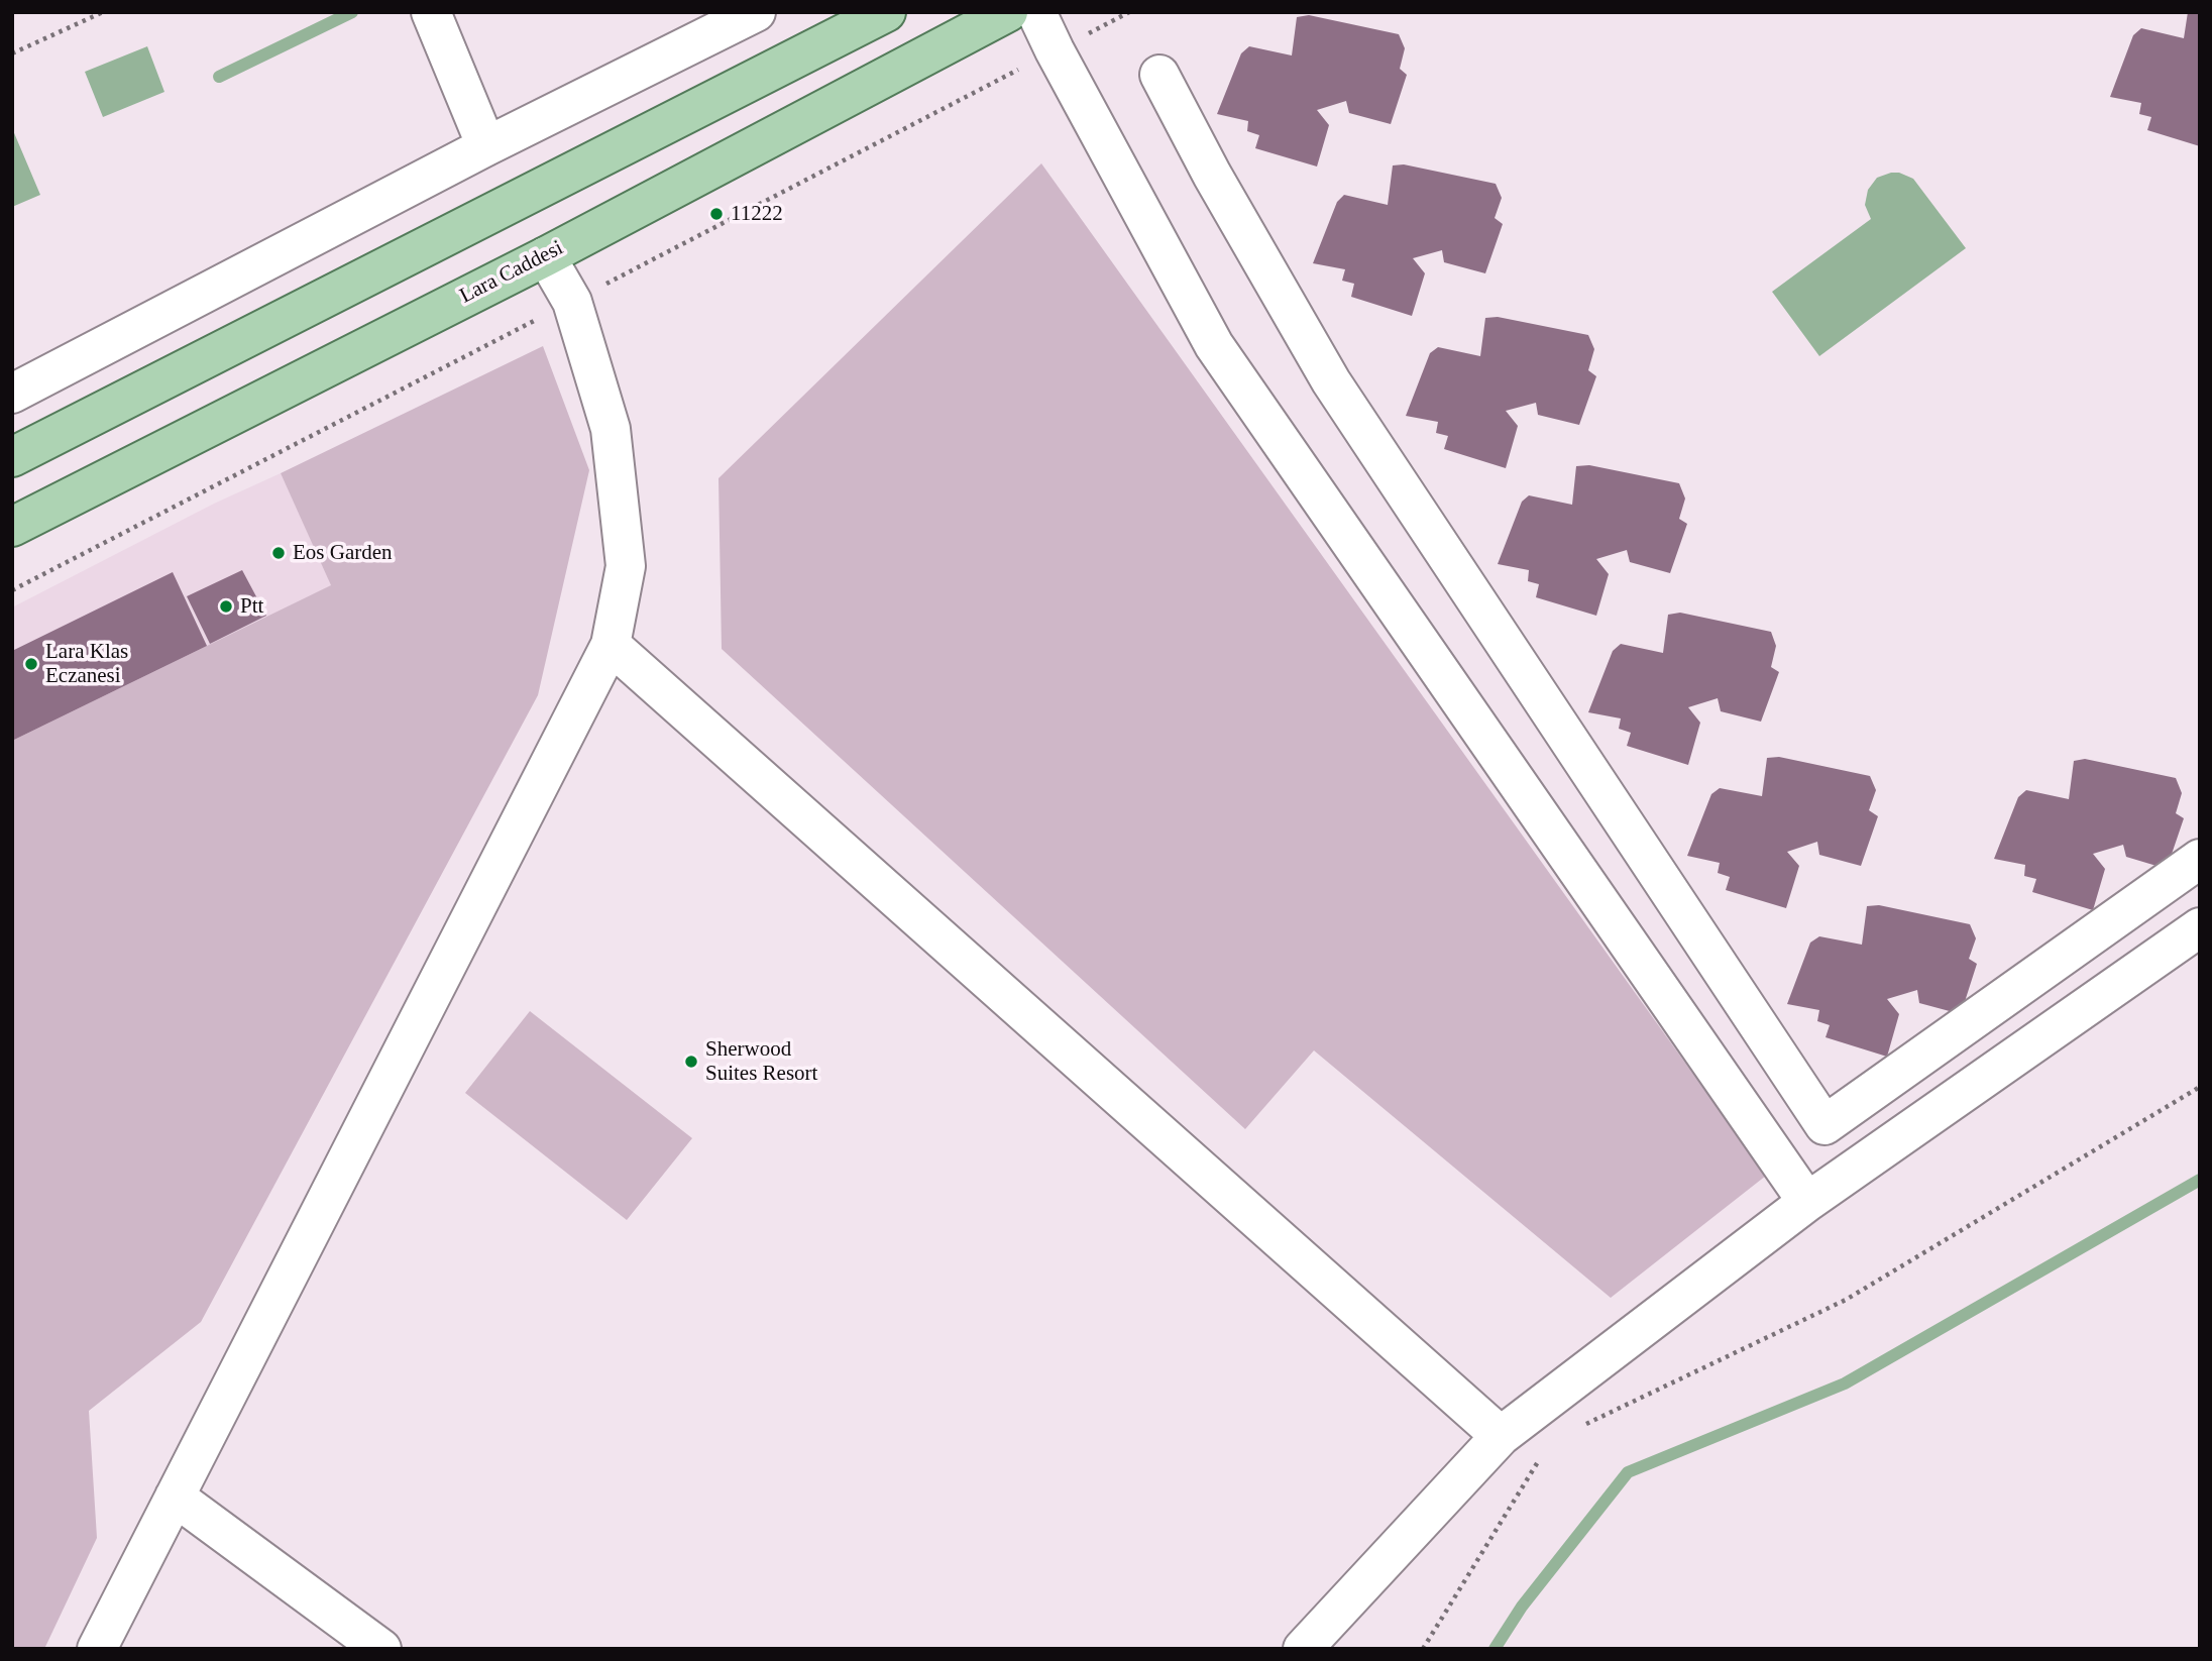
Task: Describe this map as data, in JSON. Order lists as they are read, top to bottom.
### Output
{
  "streets": {
    "main road": ["Lara Caddesi"]
  },
  "places": [
    "11222",
    "Eos Garden",
    "Ptt",
    "Lara Klas Eczanesi",
    "Sherwood Suites Resort"
  ]
}
